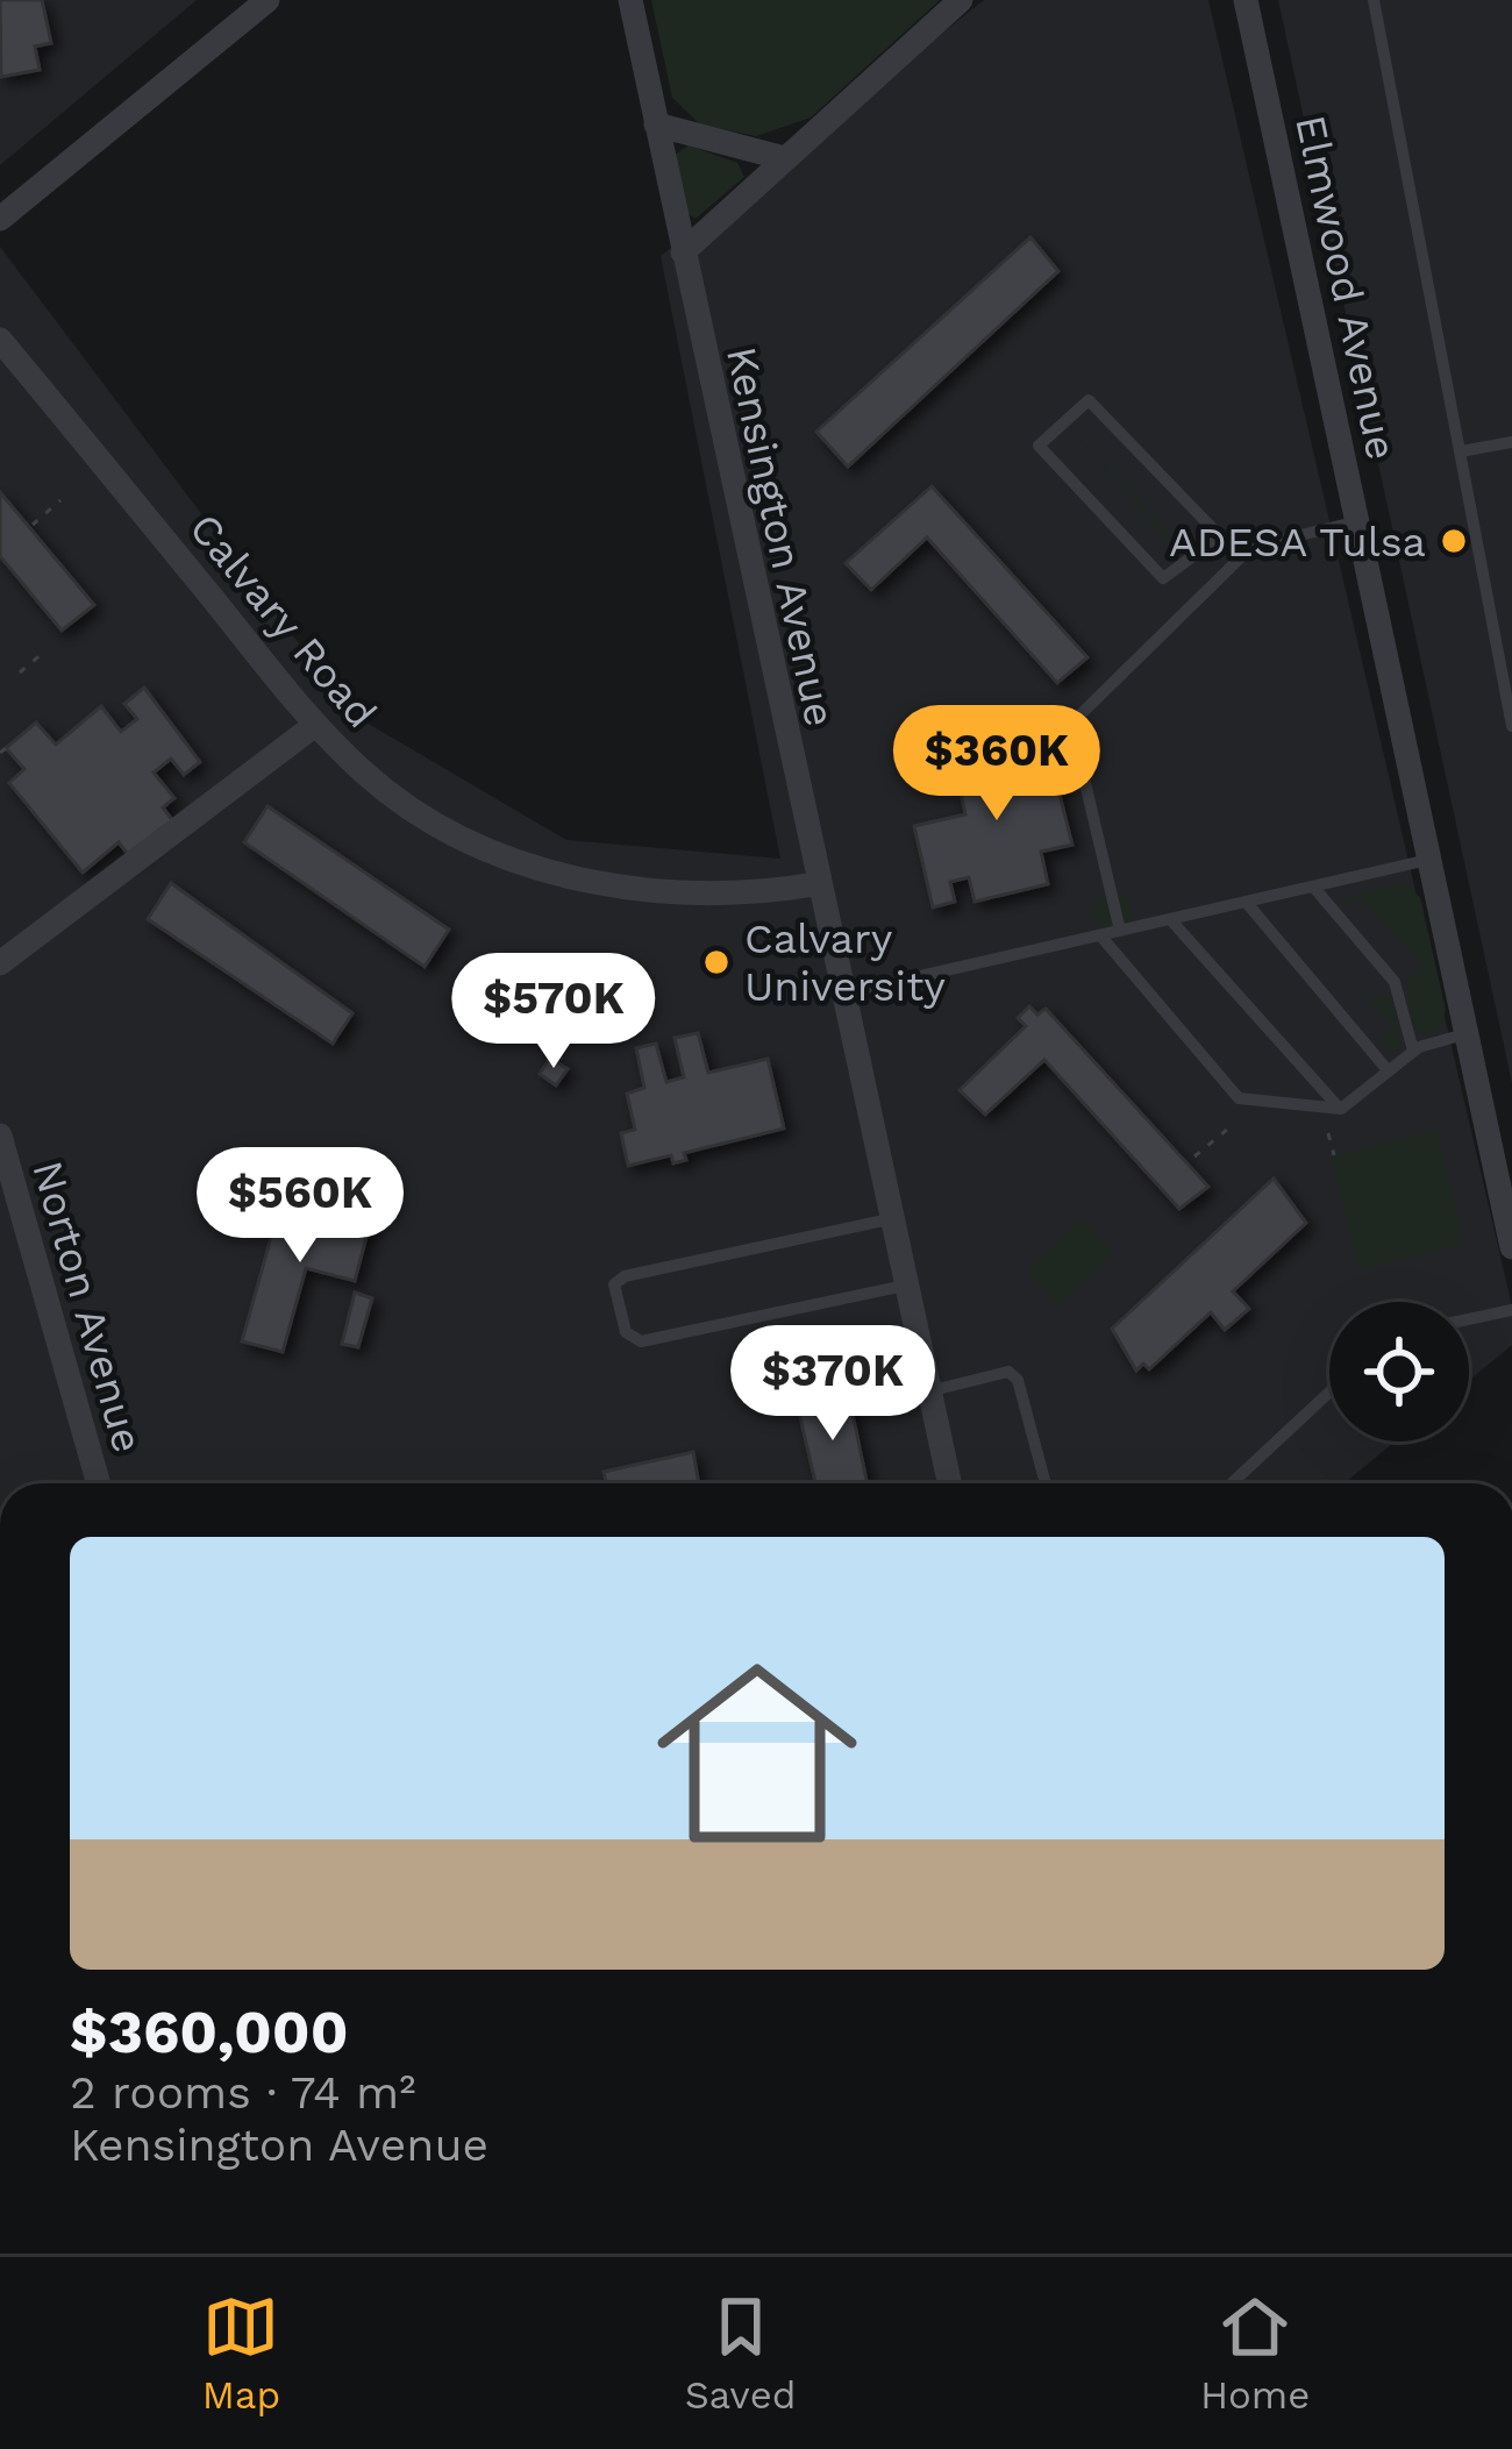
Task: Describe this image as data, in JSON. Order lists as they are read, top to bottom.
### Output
{
  "streets": {
    "street": [
      "Elmwood Avenue",
      "Kensington Avenue",
      "Calvary Road",
      "Norton Avenue"
    ]
  },
  "crossings": [
    ["Kensington Avenue", "Calvary Road"]
  ],
  "places": ["ADESA Tulsa", "Calvary University"],
  "page": {
    "price": [
      "$360K",
      "$570K",
      "$560K",
      "$370K"
    ],
    "list": [
      {
        "name": "$360,000",
        "note": "2 rooms · 74 m² · Kensington Avenue"
      }
    ],
    "tabs": ["Map", "Saved", "Home"]
  }
}
